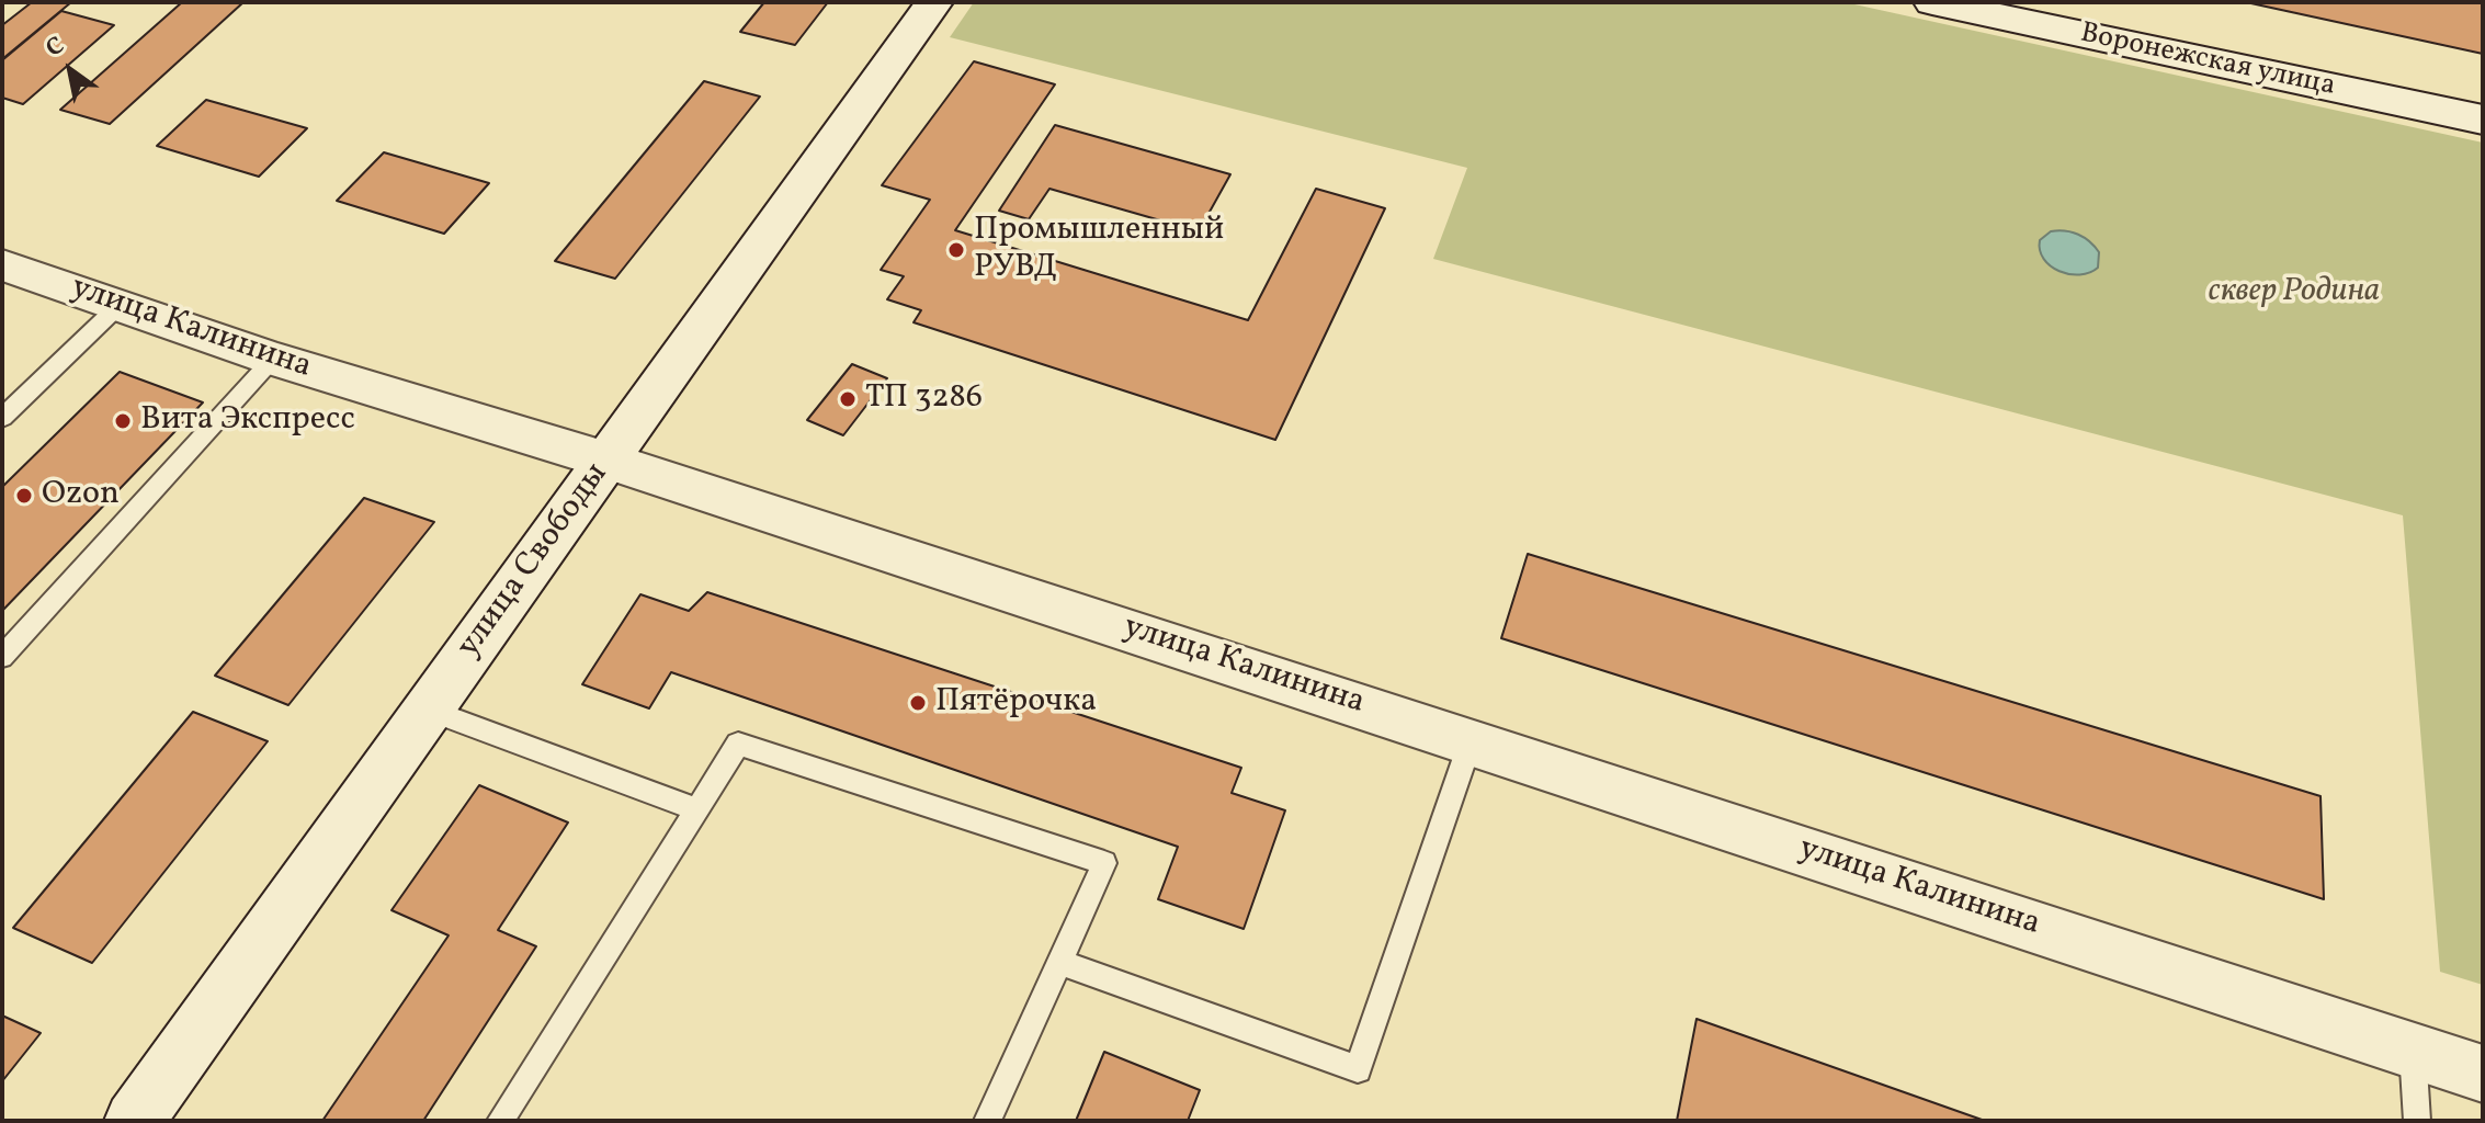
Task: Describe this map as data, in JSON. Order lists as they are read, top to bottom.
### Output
{
  "streets": {
    "street": ["Воронежская улица", "улица Калинина", "улица Свободы"]
  },
  "crossings": [
    ["улица Калинина", "улица Свободы"]
  ],
  "parks": ["сквер Родина"],
  "places": [
    "Промышленный РУВД",
    "ТП 3286",
    "Вита Экспресс",
    "Ozon",
    "Пятёрочка"
  ],
  "north": "top left"
}
